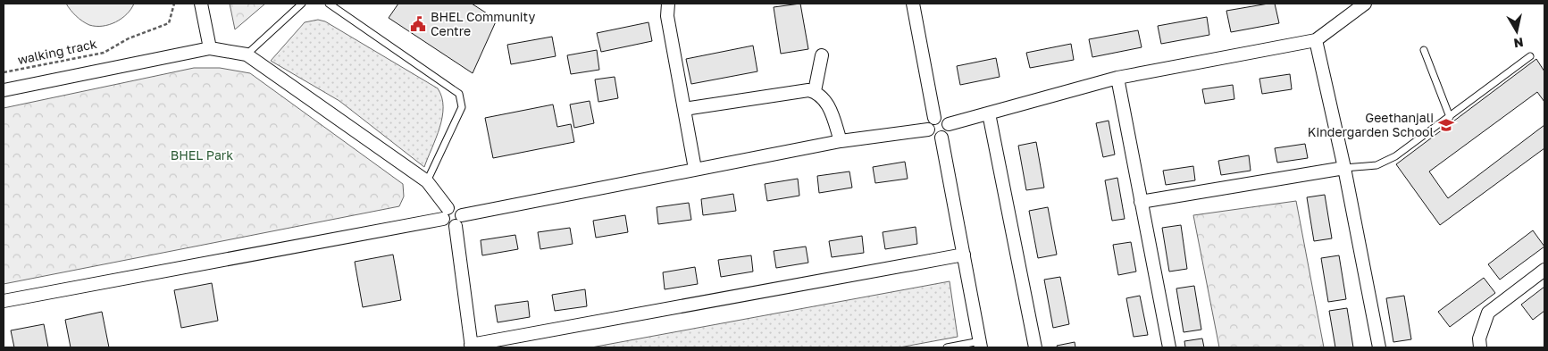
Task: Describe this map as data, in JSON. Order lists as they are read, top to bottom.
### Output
{
  "streets": {
    "path": ["walking track"]
  },
  "parks": ["BHEL Park"],
  "places": {
    "public building": ["BHEL Community Centre"],
    "school or university": ["Geethanjali Kindergarden School"]
  },
  "north": "bottom"
}
